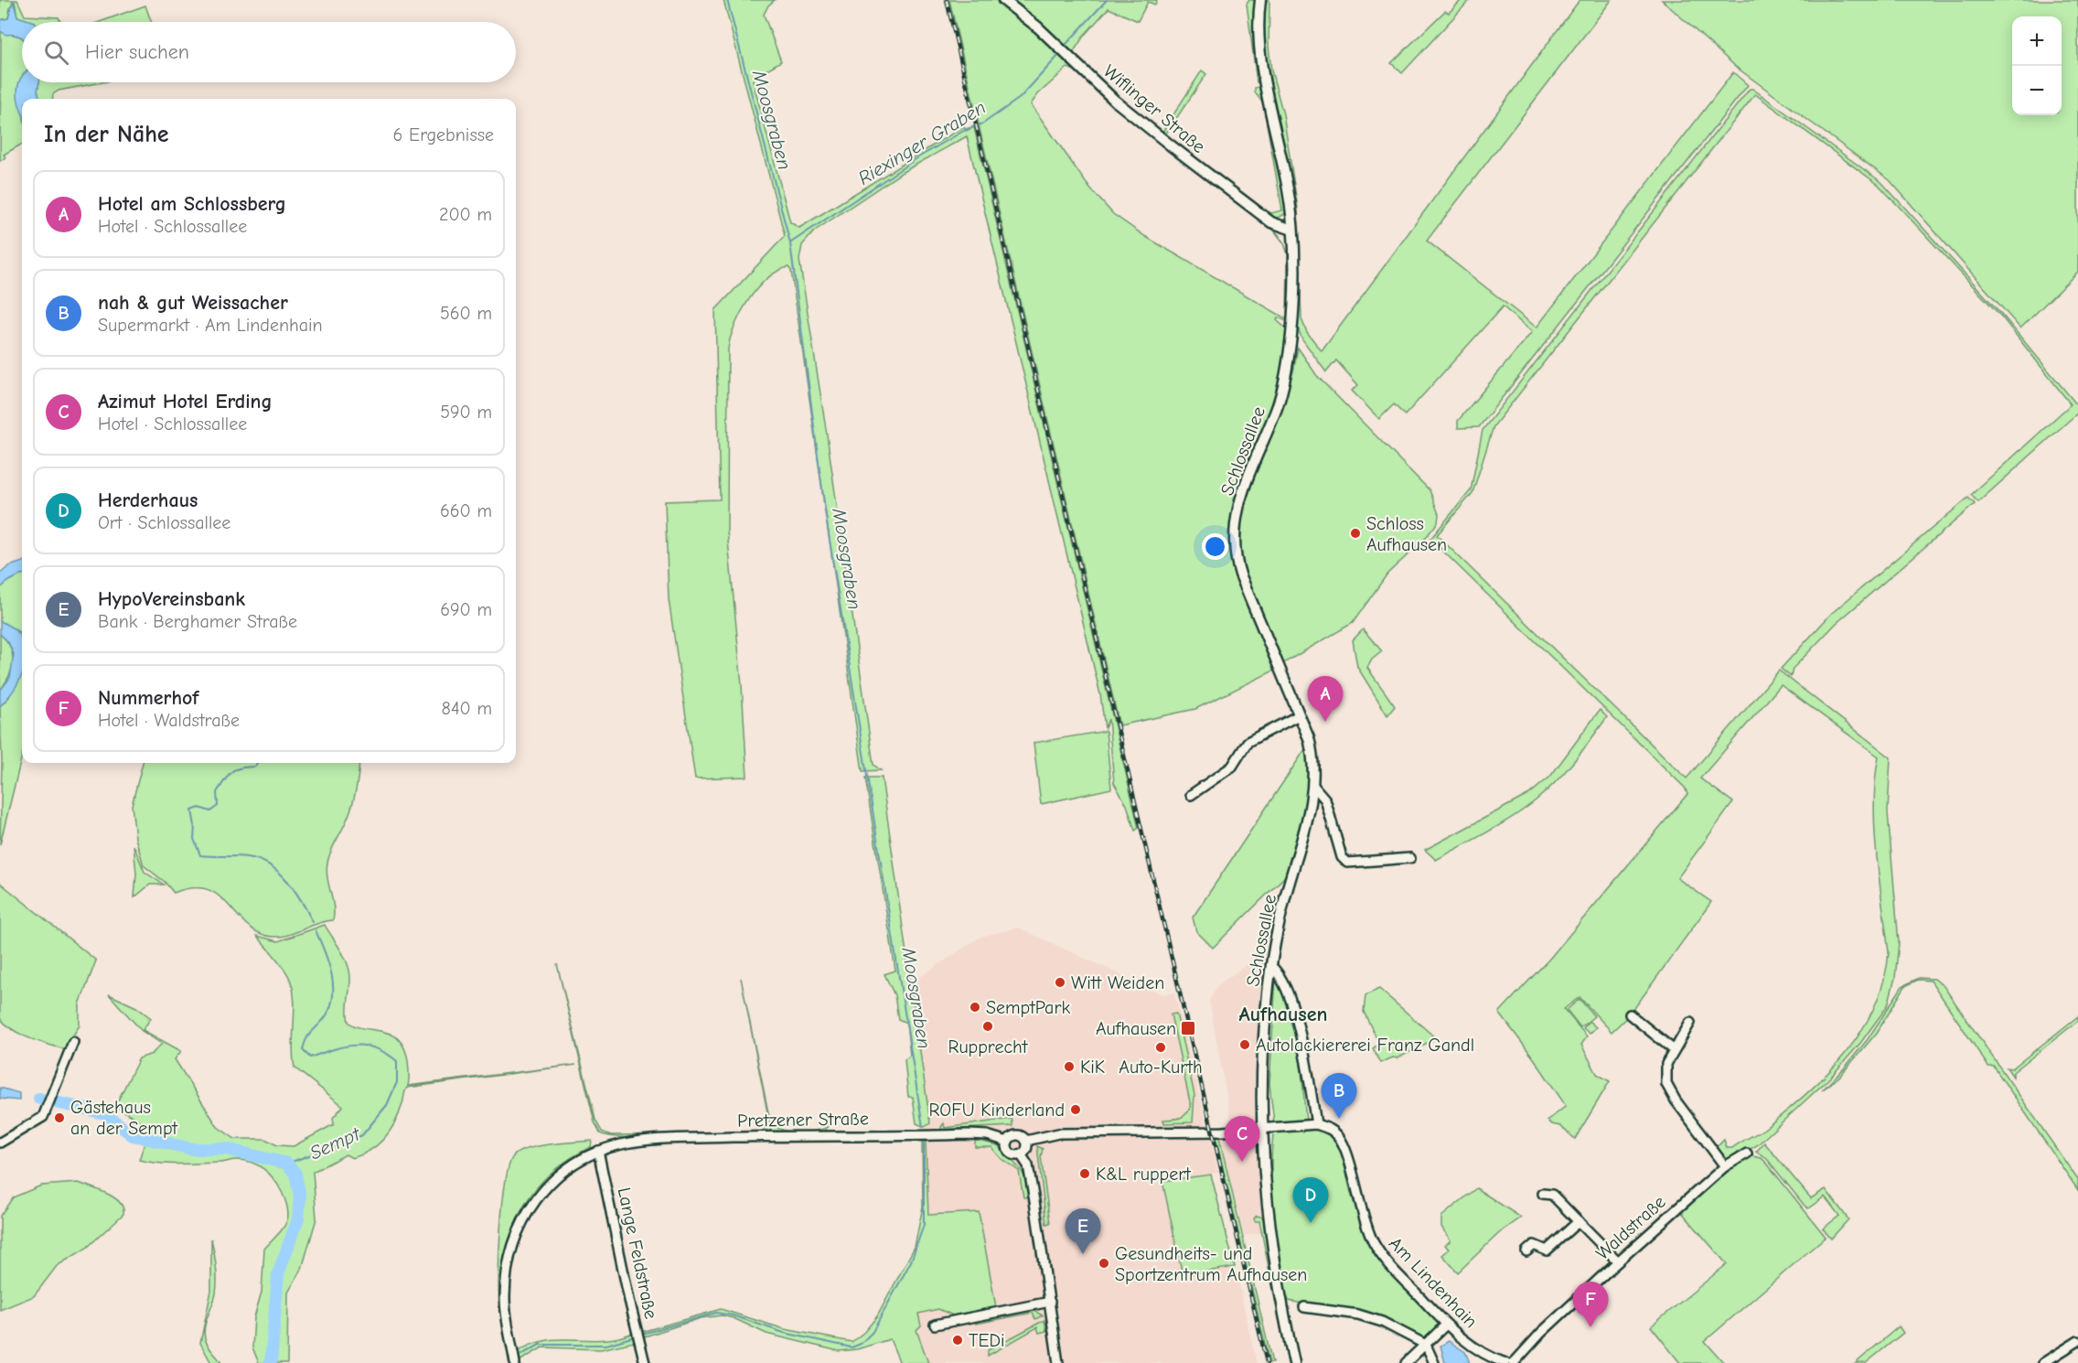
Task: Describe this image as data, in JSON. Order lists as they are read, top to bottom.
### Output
{
  "streets": {
    "main road": ["Wiflinger Straße", "Schlossallee"],
    "street": [
      "Pretzener Straße",
      "Waldstraße",
      "Lange Feldstraße",
      "Am Lindenhain"
    ]
  },
  "crossings": [
    ["Wiflinger Straße", "Schlossallee"],
    ["Schlossallee", "Pretzener Straße"],
    ["Pretzener Straße", "Lange Feldstraße"]
  ],
  "districts": ["Aufhausen"],
  "water": ["Moosgraben", "Riexinger Graben", "Sempt"],
  "places": {
    "other": [
      "Schloss Aufhausen",
      "Witt Weiden",
      "SemptPark",
      "Rupprecht",
      "Autolackiererei Franz Gandl",
      "Auto-Kurth",
      "KiK",
      "ROFU Kinderland",
      "Gästehaus an der Sempt",
      "K&L ruppert",
      "Gesundheits- und Sportzentrum Aufhausen",
      "TEDi"
    ],
    "transit": ["Aufhausen"]
  },
  "page": {
    "map_buttons": ["+", "−"],
    "search": "Hier suchen",
    "heading": ["In der Nähe", "6 Ergebnisse"],
    "list": [
      {
        "mark": "A",
        "name": "Hotel am Schlossberg",
        "note": "Hotel · Schlossallee",
        "value": "200 m"
      },
      {
        "mark": "B",
        "name": "nah & gut Weissacher",
        "note": "Supermarkt · Am Lindenhain",
        "value": "560 m"
      },
      {
        "mark": "C",
        "name": "Azimut Hotel Erding",
        "note": "Hotel · Schlossallee",
        "value": "590 m"
      },
      {
        "mark": "D",
        "name": "Herderhaus",
        "note": "Ort · Schlossallee",
        "value": "660 m"
      },
      {
        "mark": "E",
        "name": "HypoVereinsbank",
        "note": "Bank · Berghamer Straße",
        "value": "690 m"
      },
      {
        "mark": "F",
        "name": "Nummerhof",
        "note": "Hotel · Waldstraße",
        "value": "840 m"
      }
    ],
    "pins": [
      "A",
      "B",
      "C",
      "D",
      "E",
      "F"
    ]
  }
}
